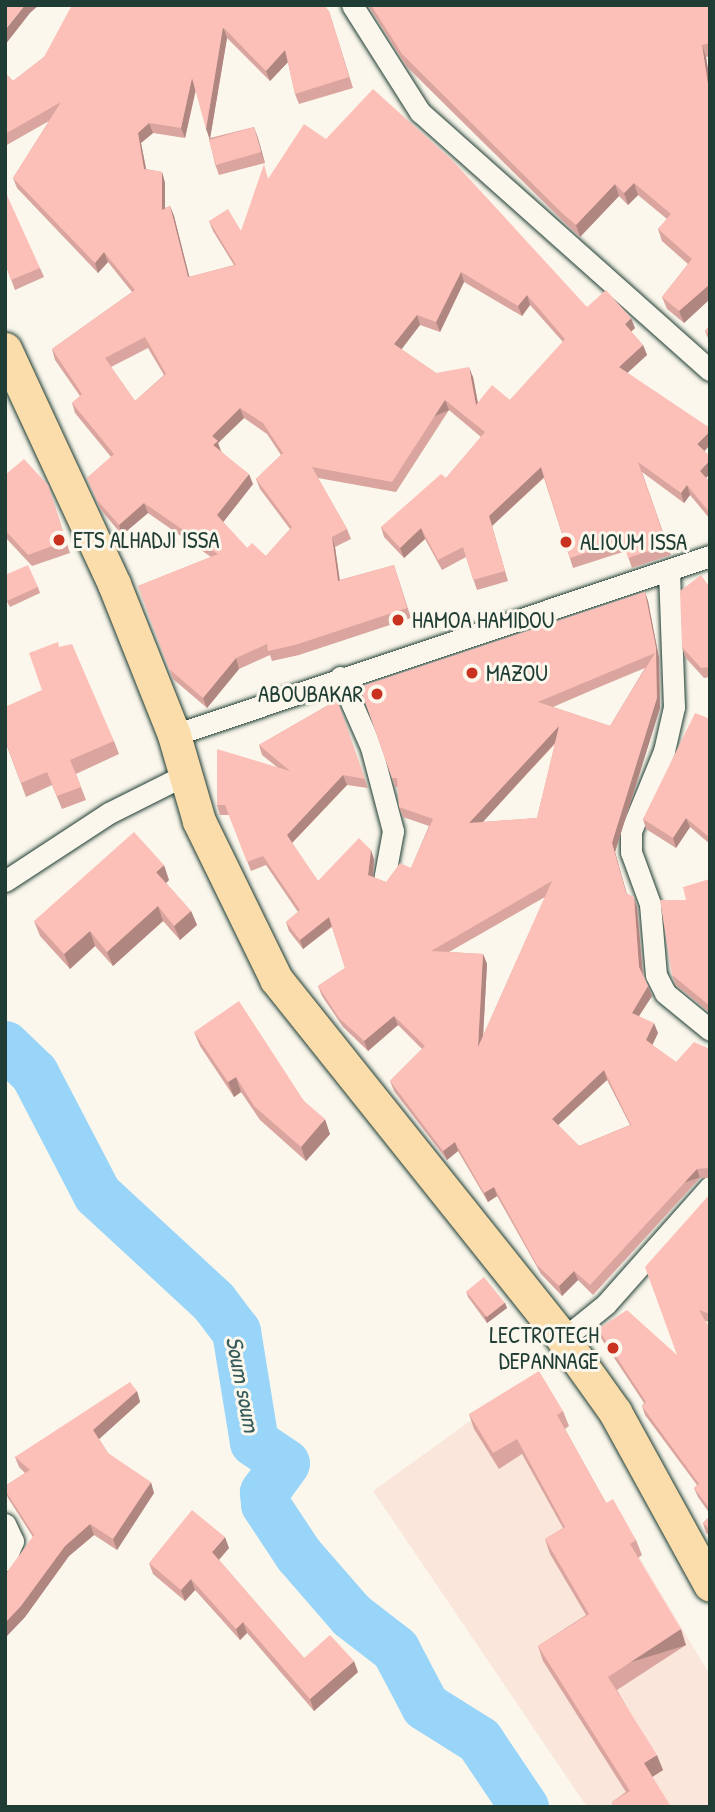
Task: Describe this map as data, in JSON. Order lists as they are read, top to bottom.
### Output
{
  "water": ["Soum soum"],
  "places": [
    "ETS ALHADJI ISSA",
    "ALIOUM ISSA",
    "HAMOA HAMIDOU",
    "MAZOU",
    "ABOUBAKAR",
    "LECTROTECH DEPANNAGE"
  ]
}
